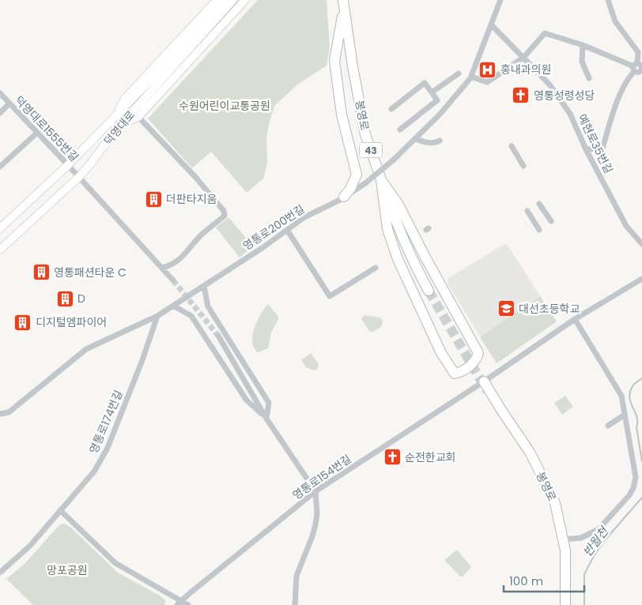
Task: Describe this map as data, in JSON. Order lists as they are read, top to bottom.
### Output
{
  "streets": {
    "highway": ["봉영로", "43"],
    "main road": ["덕영대로"],
    "street": [
      "덕영대로1555번길",
      "예현로35번길",
      "영통로200번길",
      "영통로174번길",
      "영통로154번길"
    ]
  },
  "crossings": [
    ["봉영로", "영통로154번길"],
    ["덕영대로", "덕영대로1555번길"],
    ["예현로35번길", "영통로200번길"],
    ["영통로200번길", "영통로174번길"]
  ],
  "water": ["반월천"],
  "parks": ["수원어린이교통공원", "망포공원"],
  "places": {
    "hospital": ["홍내과의원"],
    "church": ["영통성령성당", "순전한교회"],
    "building": [
      "더판타지움",
      "영통패션타운 C",
      "D",
      "디지털엠파이어"
    ],
    "school or university": ["대선초등학교"]
  },
  "scale_bar": "100 m"
}
